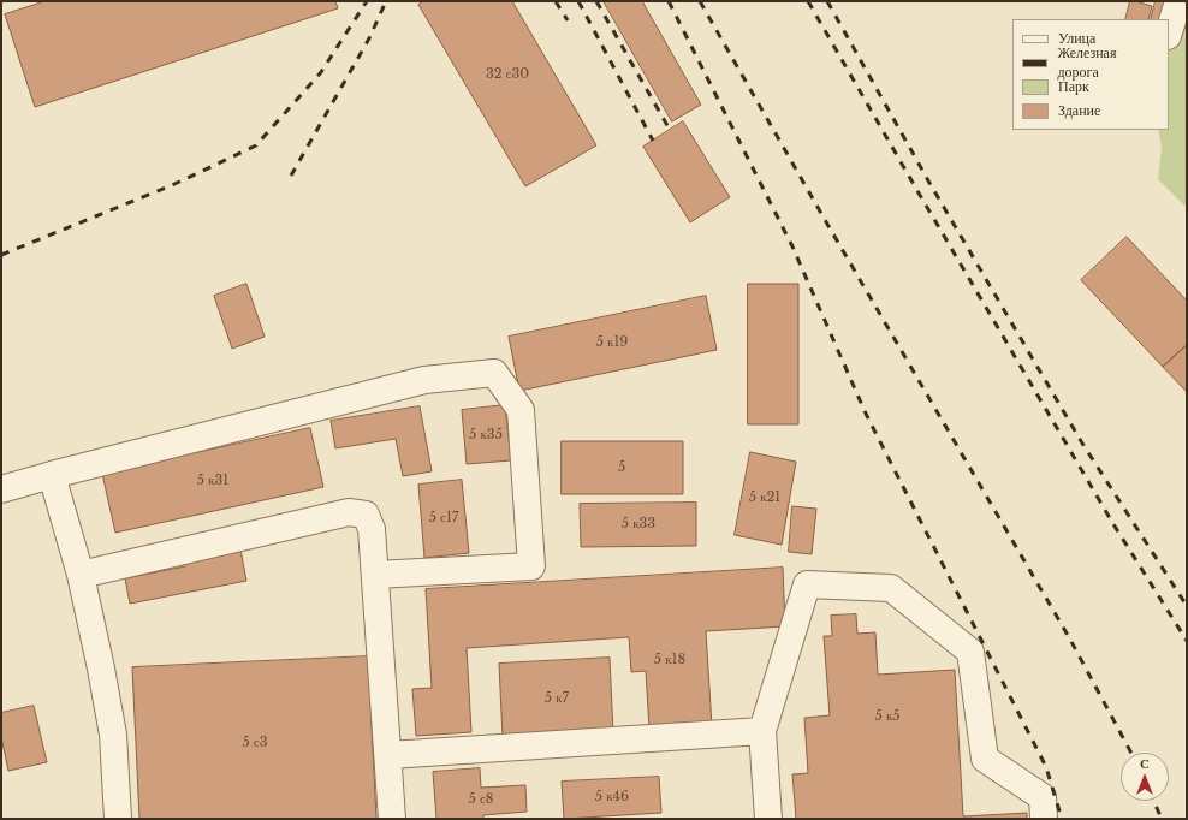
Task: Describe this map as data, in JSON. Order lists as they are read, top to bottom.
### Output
{
  "house_numbers": [
    "32 с30",
    "5 к19",
    "5 к35",
    "5",
    "5 к31",
    "5 к21",
    "5 с17",
    "5 к33",
    "5 к18",
    "5 к7",
    "5 к5",
    "5 с3",
    "5 к46",
    "5 с8"
  ],
  "legend": [
    "Улица",
    "Железная дорога",
    "Парк",
    "Здание"
  ],
  "north": "top"
}
